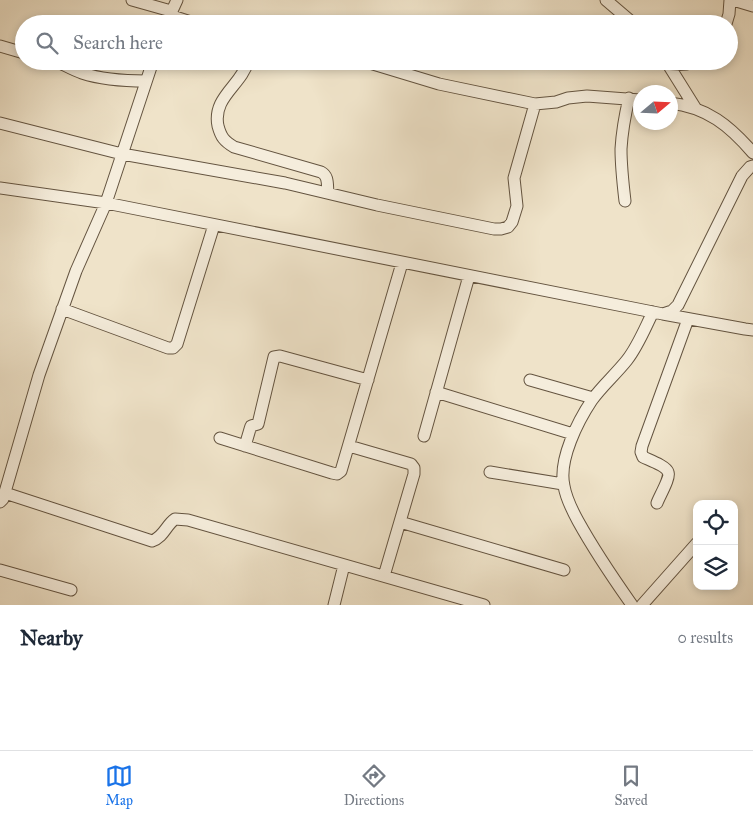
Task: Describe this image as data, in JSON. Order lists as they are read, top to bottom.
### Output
{
  "north": "right",
  "page": {
    "search": "Search here",
    "heading": ["Nearby", "0 results"],
    "nav": ["Map", "Directions", "Saved"]
  }
}
